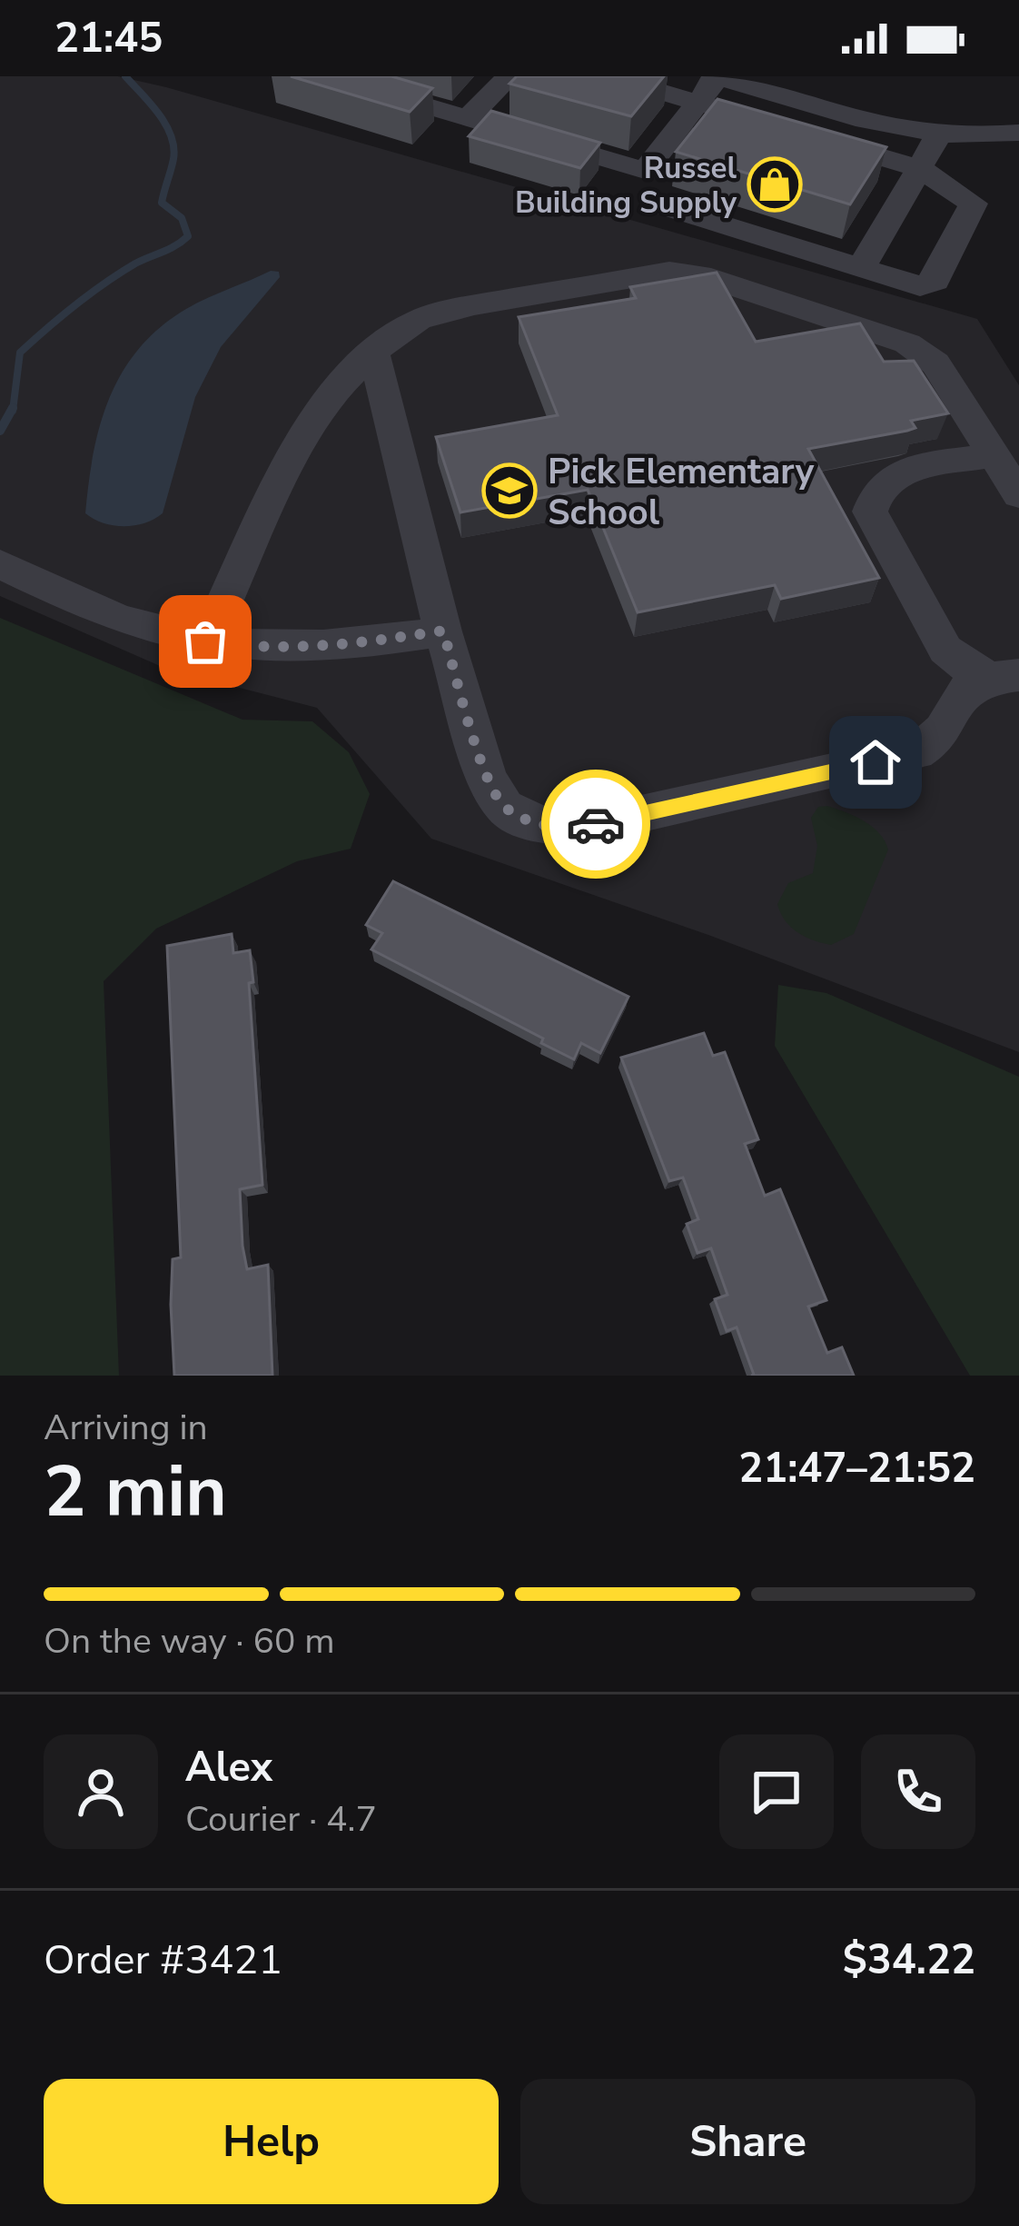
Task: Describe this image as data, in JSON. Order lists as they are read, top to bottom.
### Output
{
  "places": {
    "shop": ["Russel Building Supply"],
    "school or university": ["Pick Elementary School"]
  },
  "page": {
    "status": "21:45",
    "heading": ["2 min", "Arriving in", "21:47–21:52"],
    "panel": [
      "Alex",
      "Courier · 4.7",
      "Order #3421",
      "$34.22"
    ],
    "bar": "On the way · 60 m",
    "buttons": ["Help", "Share"]
  }
}
